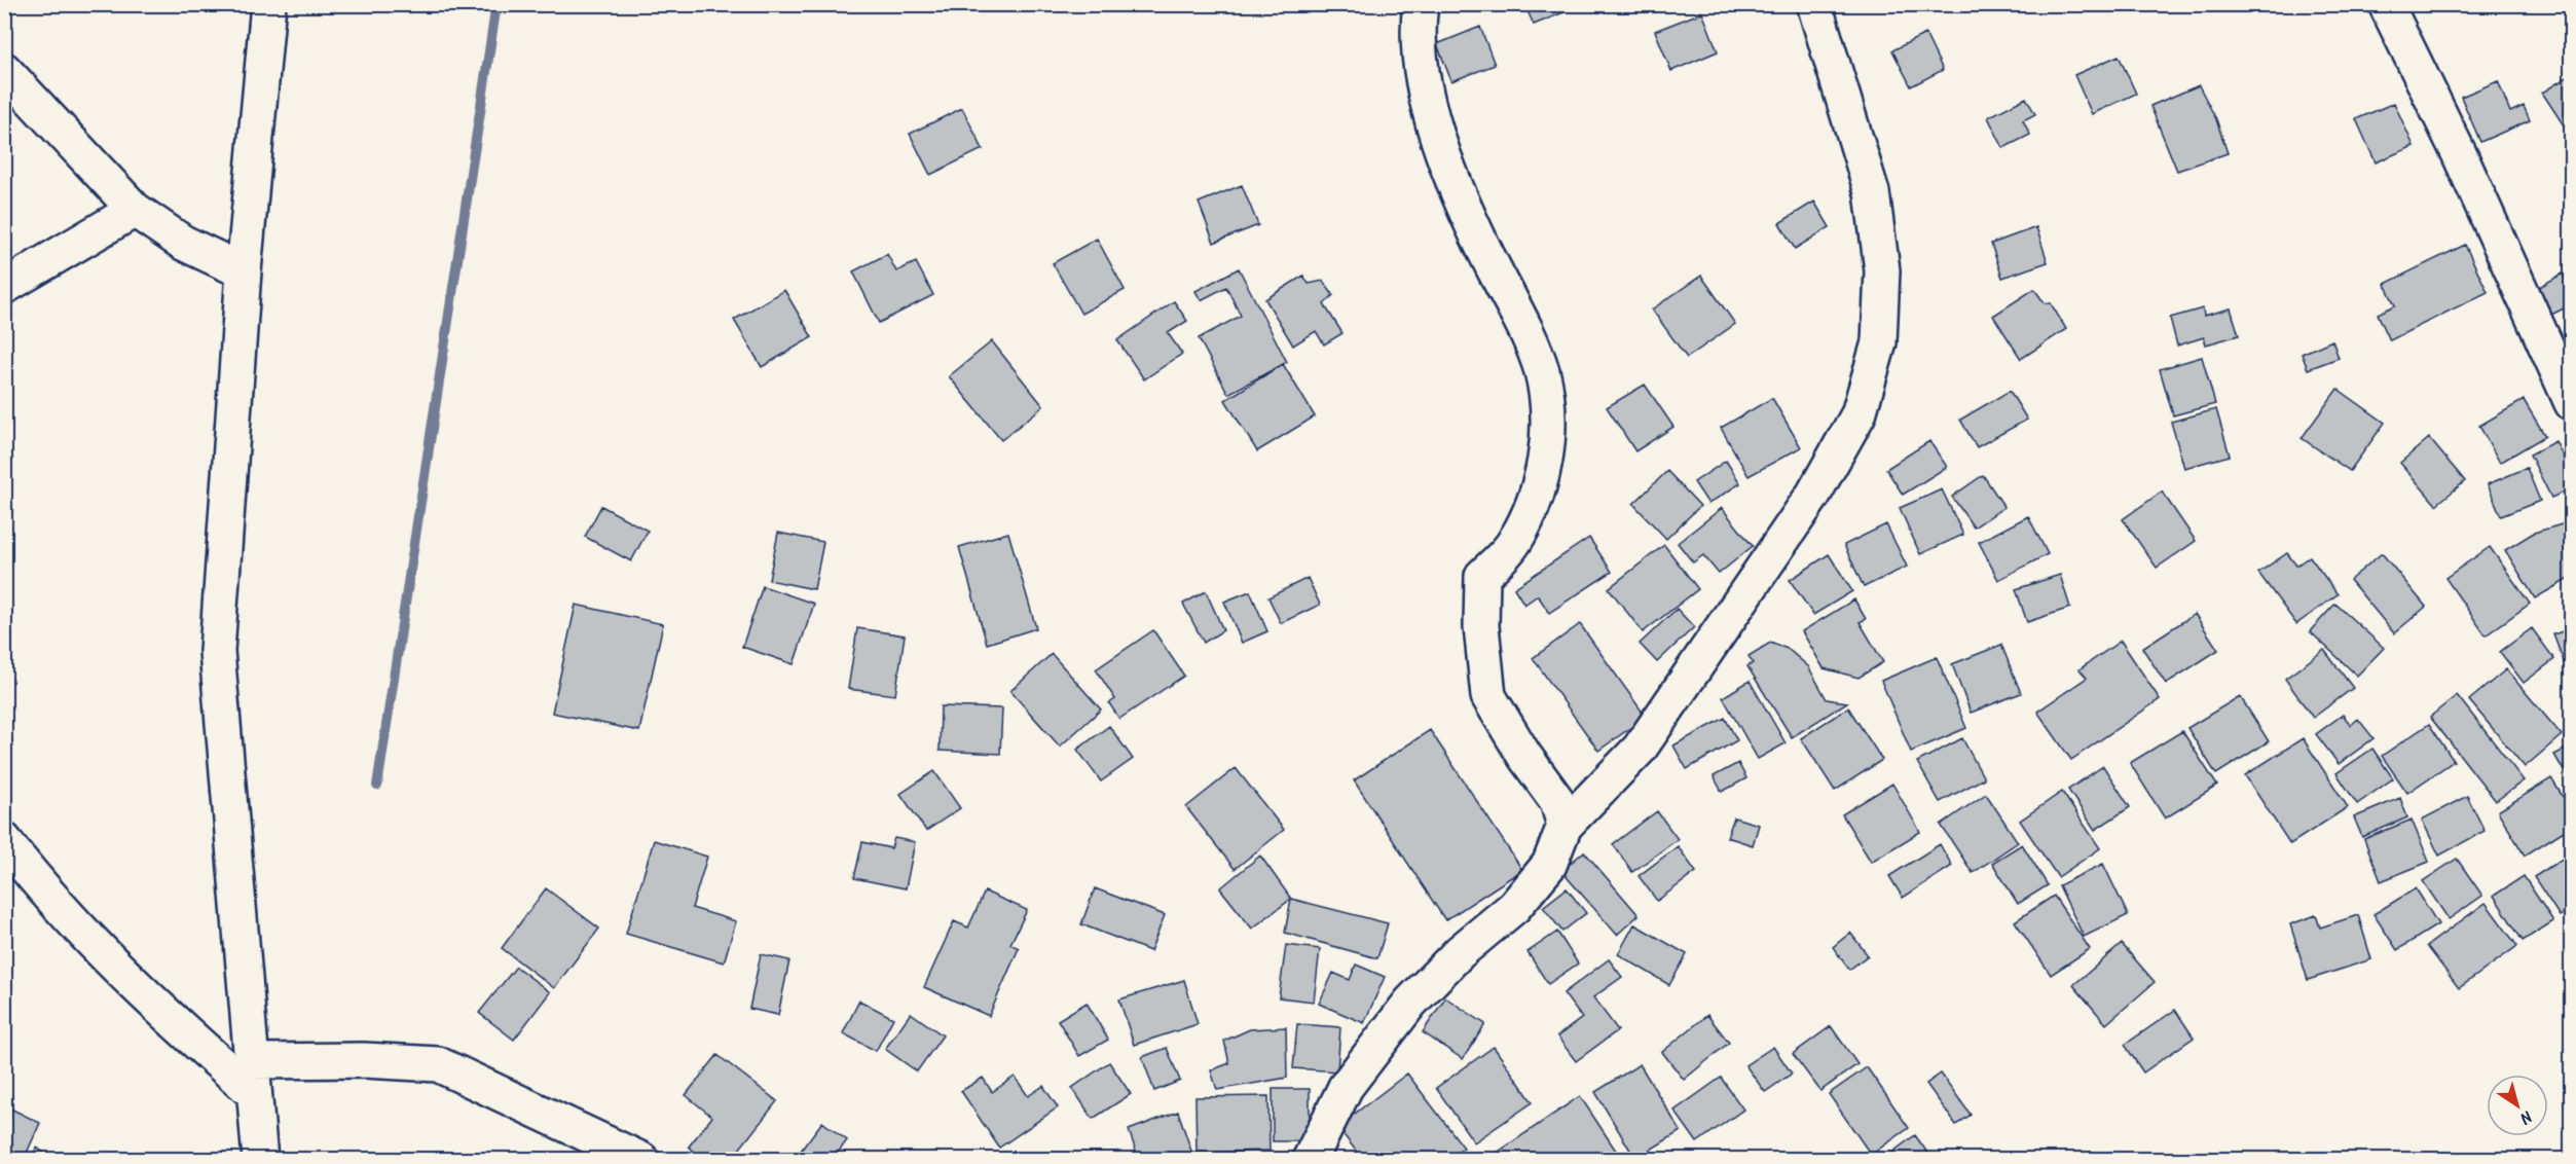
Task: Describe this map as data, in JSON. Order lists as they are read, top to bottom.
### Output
{
  "north": "bottom right"
}
